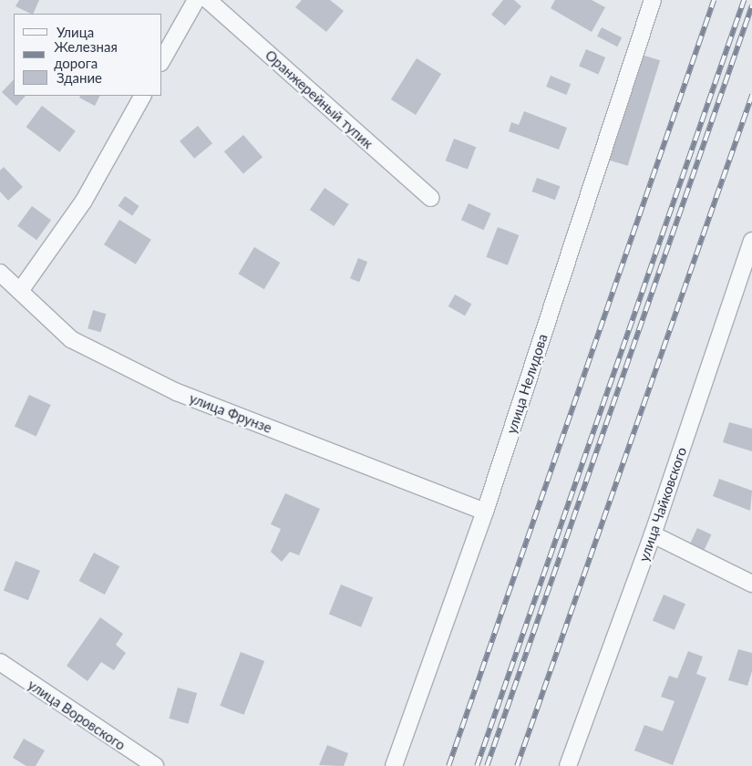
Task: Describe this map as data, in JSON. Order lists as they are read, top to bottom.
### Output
{
  "streets": {
    "street": [
      "Оранжерейный тупик",
      "улица Нелидова",
      "улица Фрунзе",
      "улица Чайковского",
      "улица Воровского"
    ]
  },
  "crossings": [
    ["улица Нелидова", "улица Фрунзе"]
  ],
  "legend": ["Улица", "Железная дорога", "Здание"]
}
